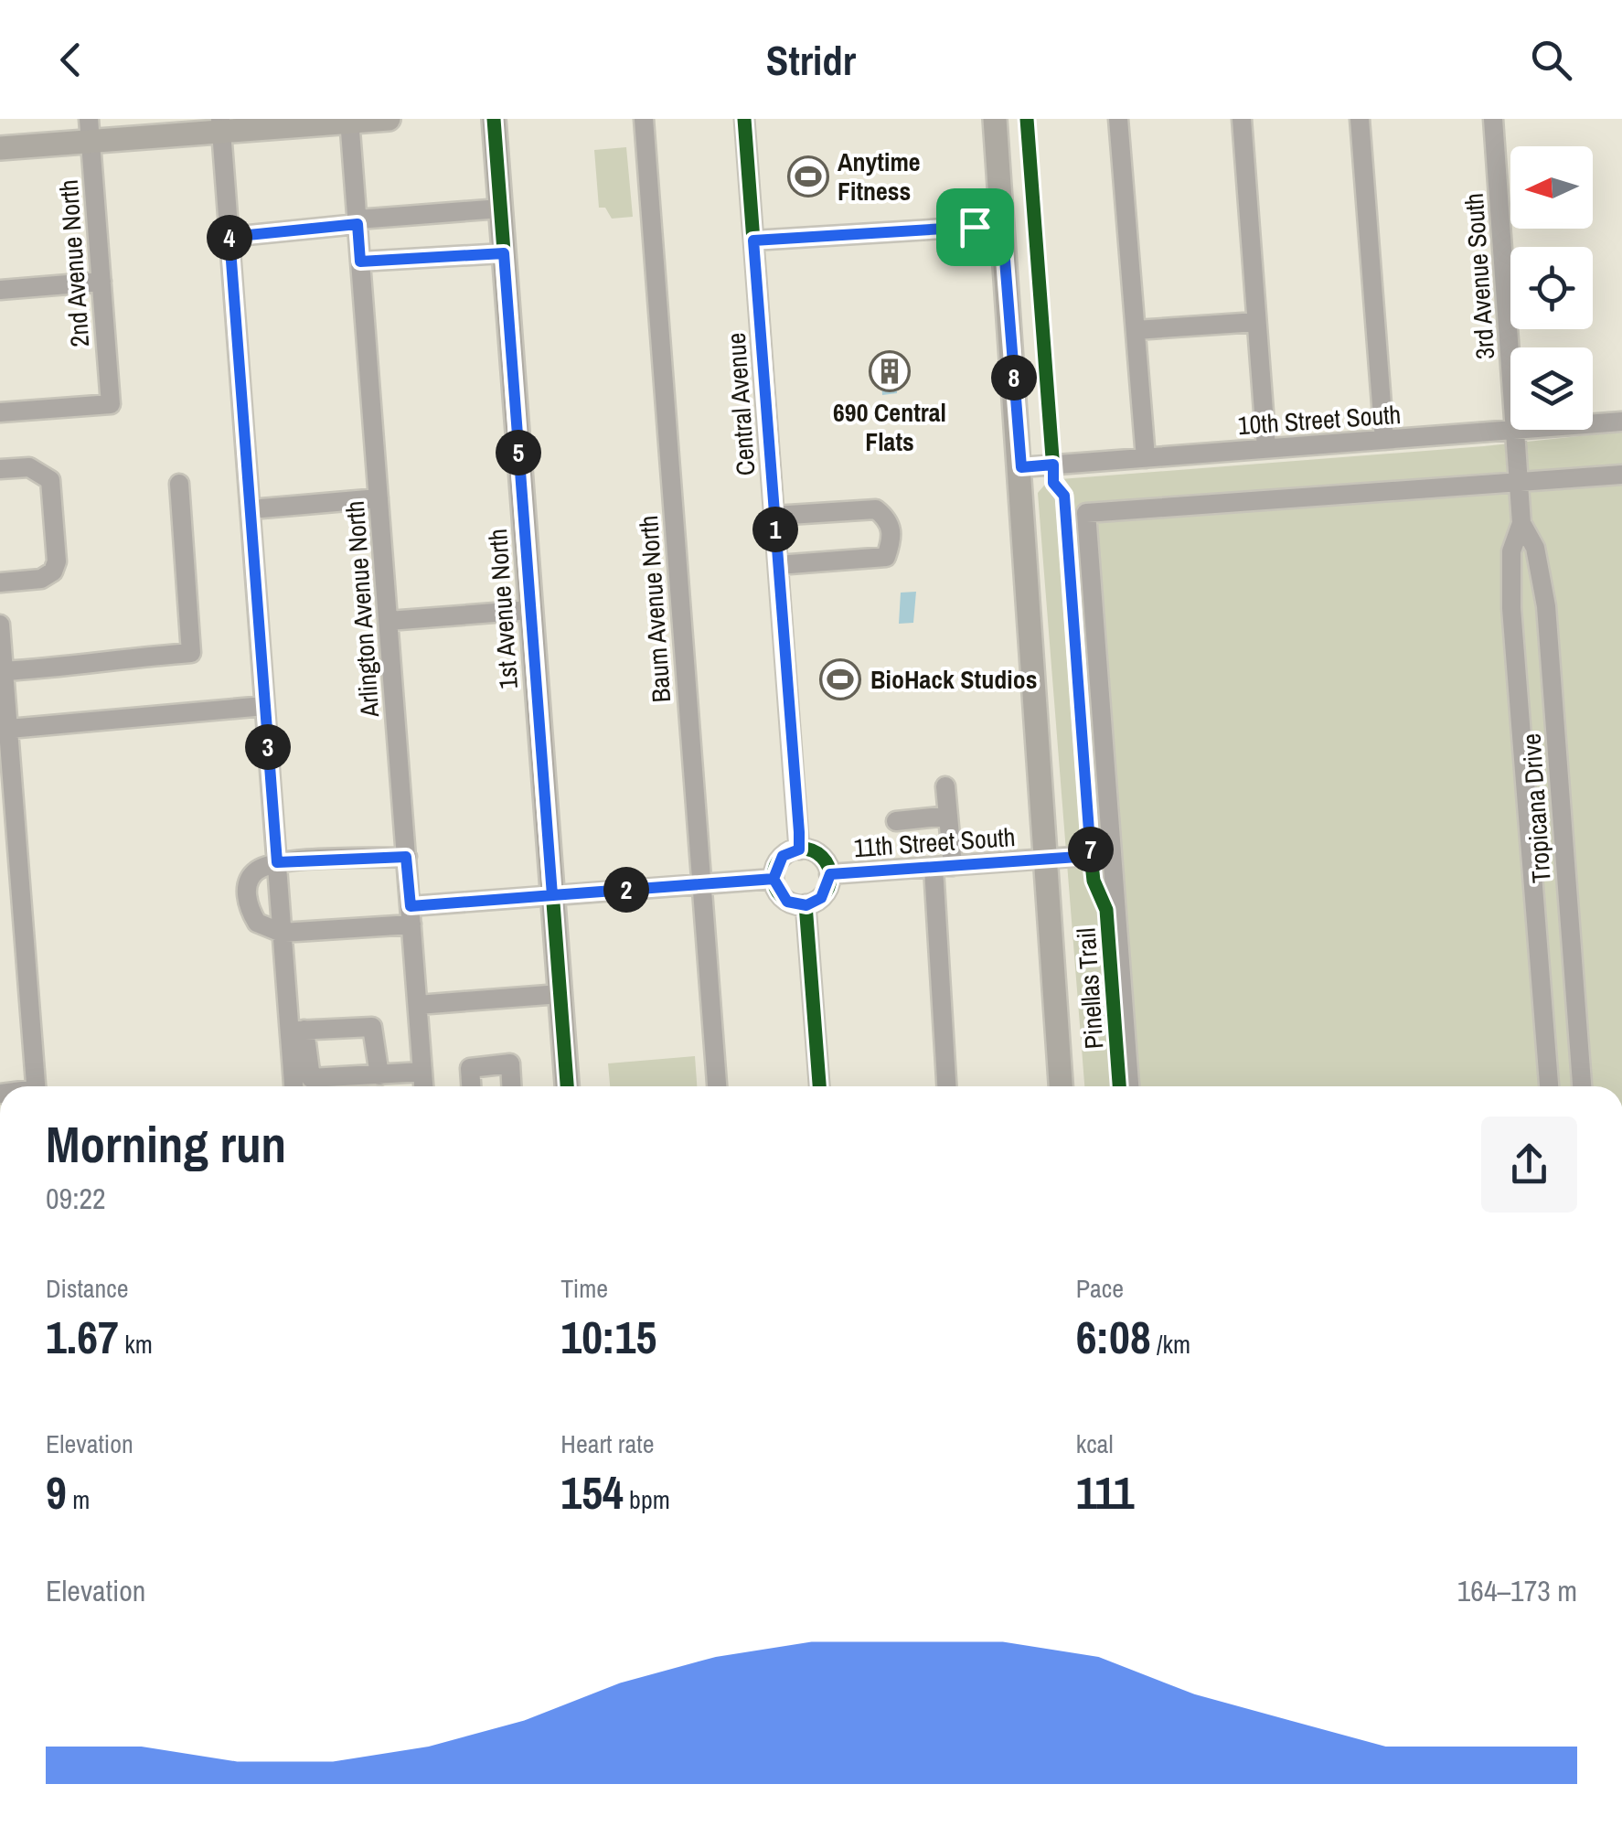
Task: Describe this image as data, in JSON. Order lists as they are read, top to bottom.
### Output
{
  "streets": {
    "main road": ["1st Avenue North"],
    "street": [
      "2nd Avenue North",
      "3rd Avenue South",
      "Central Avenue",
      "10th Street South",
      "Arlington Avenue North",
      "Baum Avenue North",
      "Tropicana Drive",
      "11th Street South"
    ],
    "cycle path": ["Pinellas Trail"]
  },
  "crossings": [
    ["Central Avenue", "11th Street South"],
    ["10th Street South", "Tropicana Drive"]
  ],
  "places": {
    "sports": ["Anytime Fitness", "BioHack Studios"],
    "building": ["690 Central Flats"]
  },
  "north": "left",
  "page": {
    "header": "Stridr",
    "pins": [
      "4",
      "8",
      "5",
      "1",
      "3",
      "7",
      "2"
    ],
    "heading": ["Morning run", "09:22"],
    "stats": [
      ["Distance", "1.67 km"],
      ["Time", "10:15"],
      ["Pace", "6:08 /km"],
      ["Elevation", "9 m"],
      ["Heart rate", "154 bpm"],
      ["kcal", "111"]
    ],
    "chart": ["Elevation", "164–173 m"]
  }
}
